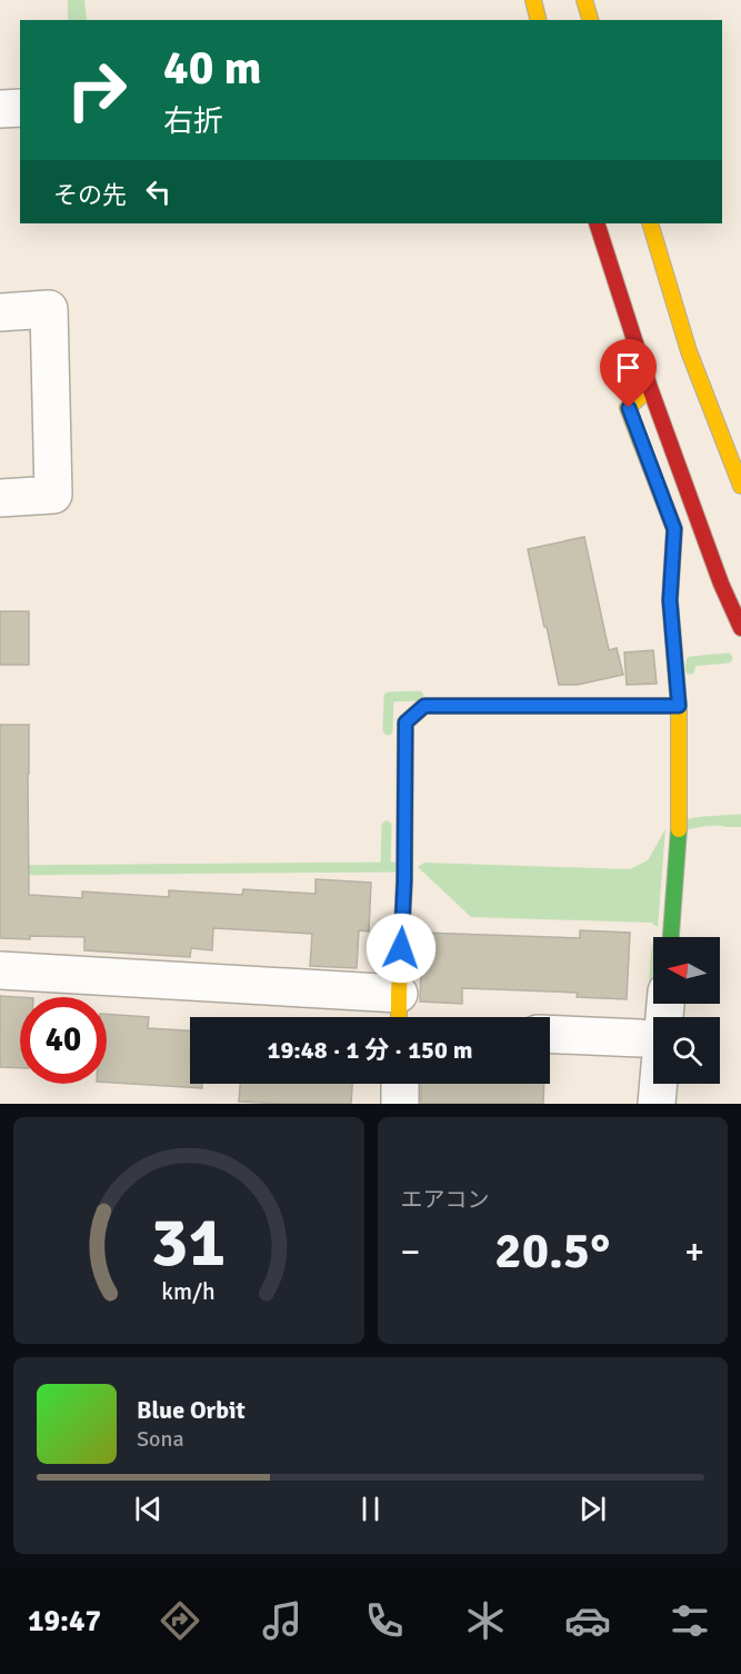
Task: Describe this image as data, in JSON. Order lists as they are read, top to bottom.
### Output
{
  "north": "left",
  "page": {
    "turn": ["40 m", "右折"],
    "then": "その先",
    "limit": "40",
    "trip": "19:48 · 1 分 · 150 m",
    "tile": "エアコン",
    "heat": ["−", "20.5°", "+"],
    "song": ["Blue Orbit", "Sona"],
    "tabs": "19:47",
    "gauge": ["31", "km/h"]
  }
}
